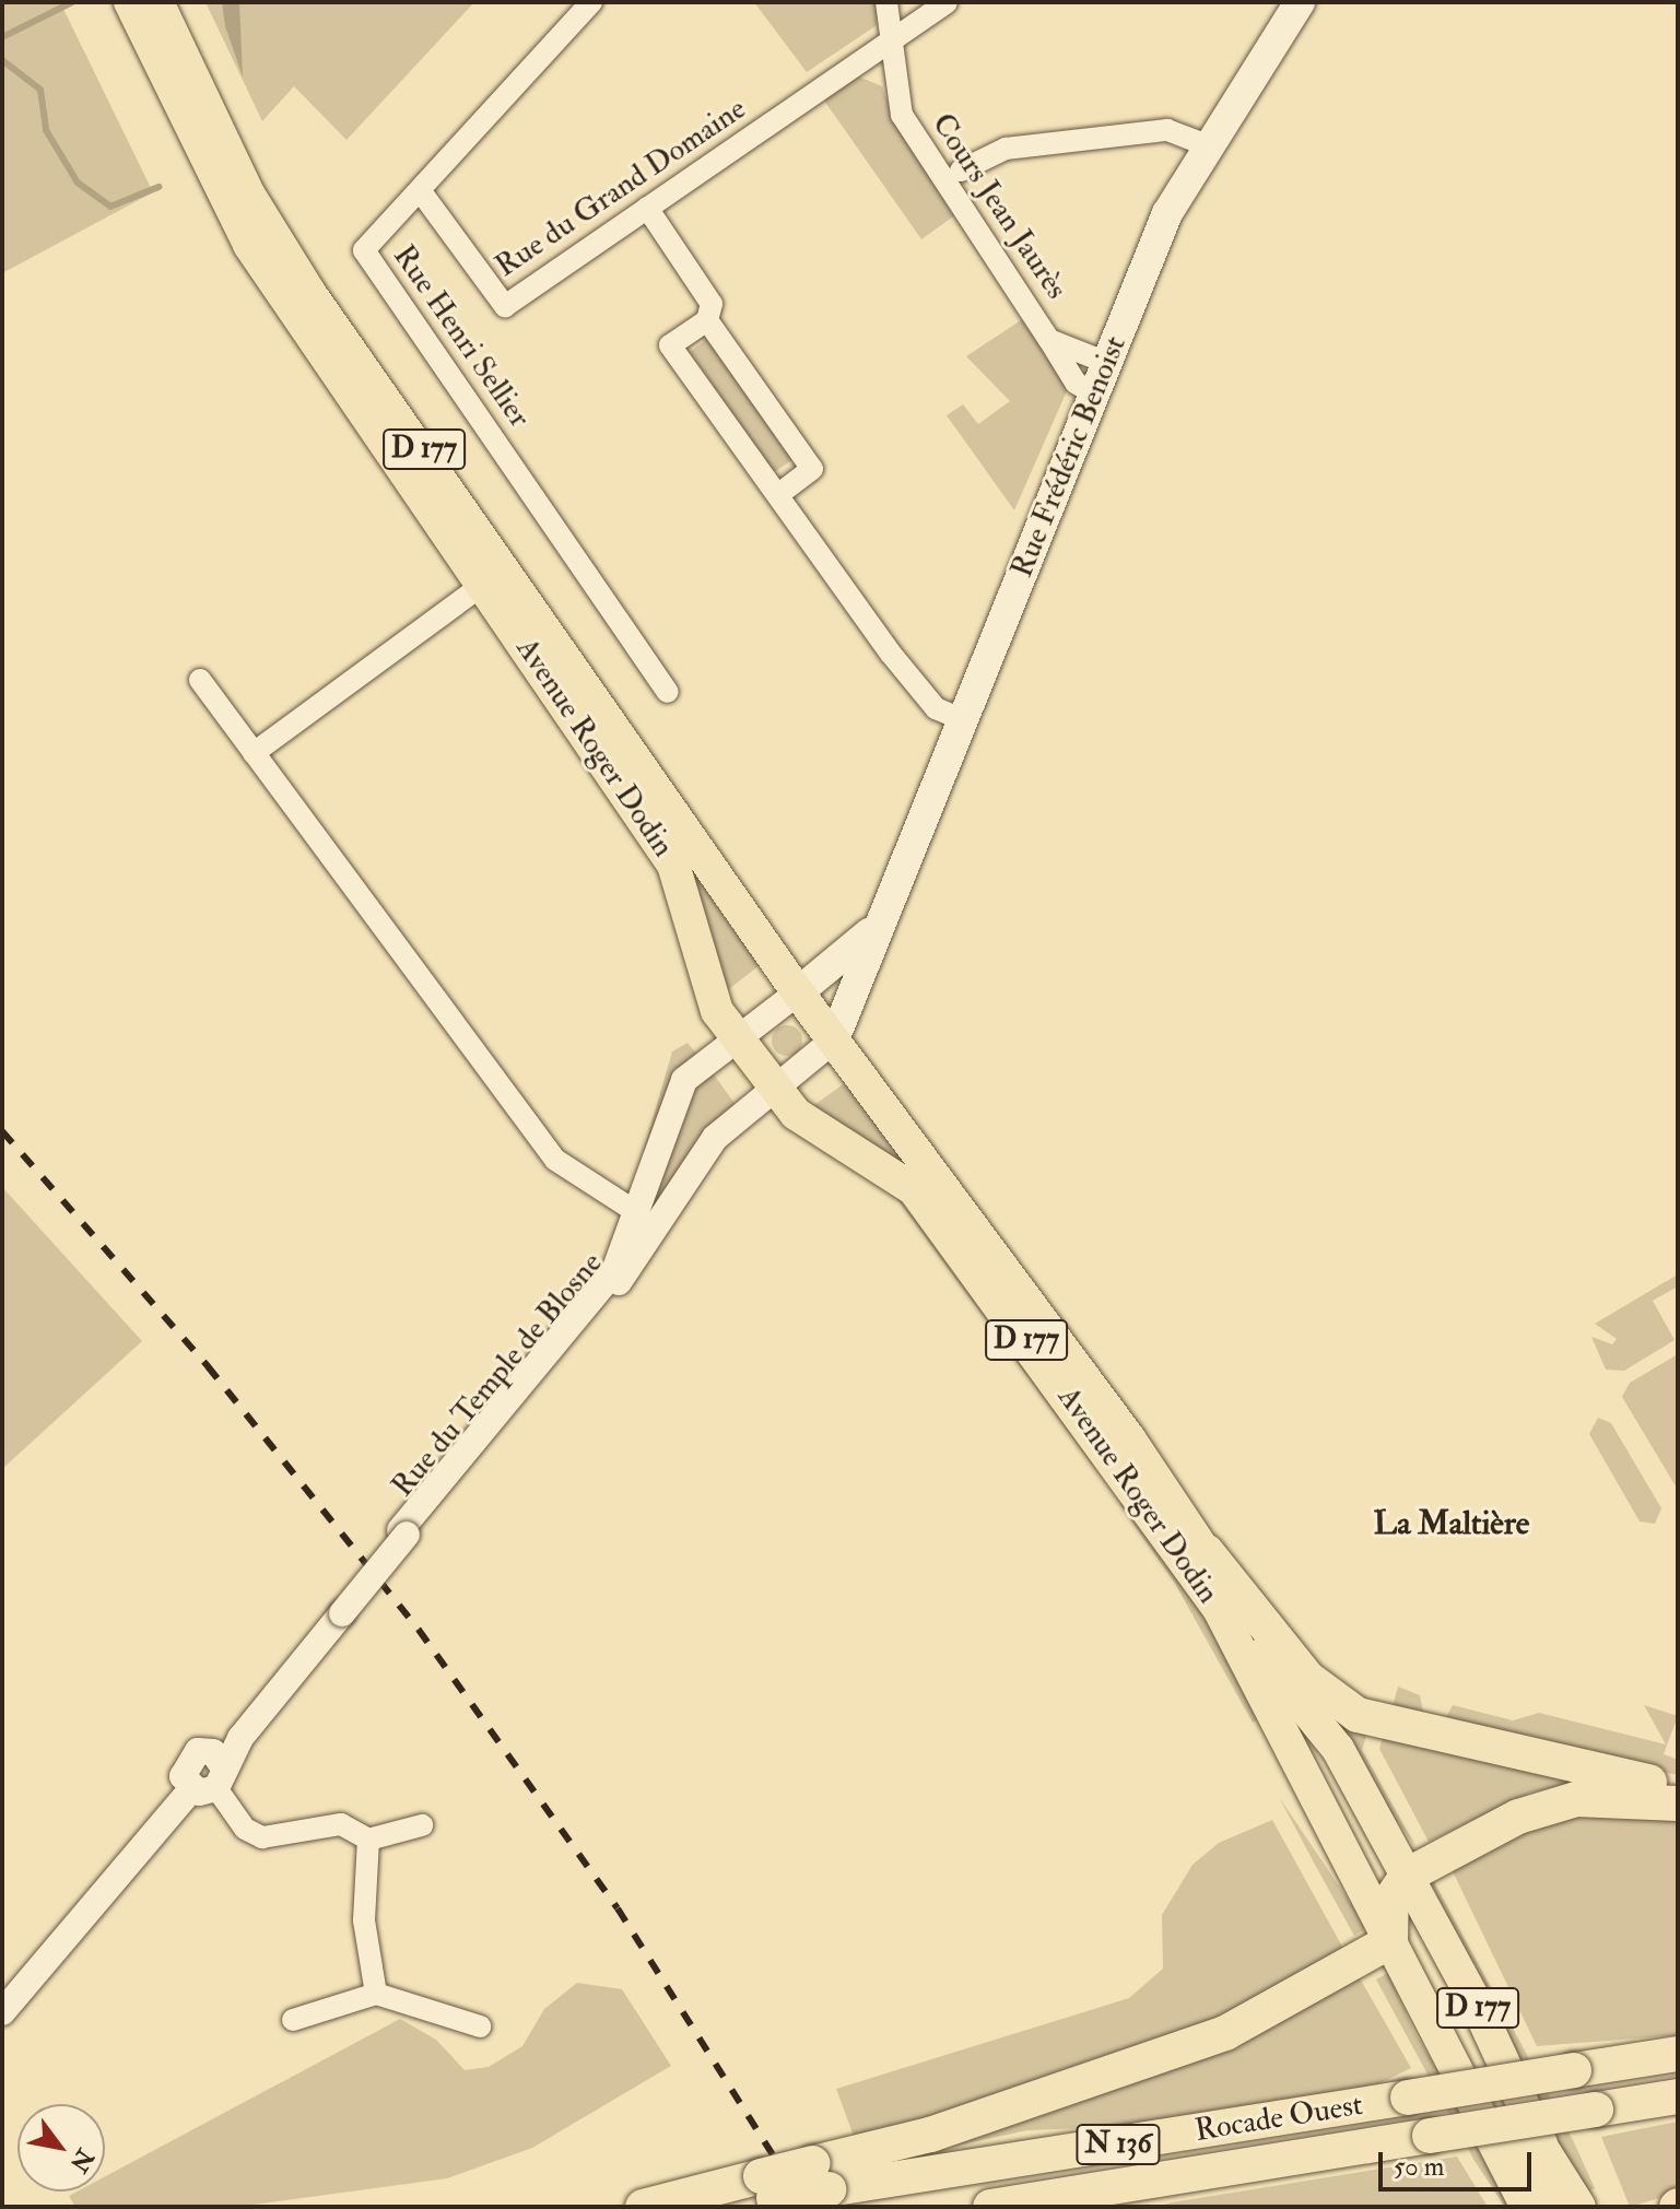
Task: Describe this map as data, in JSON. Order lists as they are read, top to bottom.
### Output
{
  "streets": {
    "highway": ["Rocade Ouest", "N 136"],
    "main road": ["D 177", "Rue Frédéric Benoist", "Avenue Roger Dodin"],
    "street": [
      "Rue du Grand Domaine",
      "Cours Jean Jaurès",
      "Rue Henri Sellier",
      "Rue du Temple de Blosne"
    ]
  },
  "crossings": [
    ["Rue du Grand Domaine", "Cours Jean Jaurès"],
    ["Rue du Grand Domaine", "Rue Henri Sellier"],
    ["Cours Jean Jaurès", "Rue Frédéric Benoist"],
    ["D 177", "Avenue Roger Dodin"],
    ["Rue Frédéric Benoist", "Avenue Roger Dodin"],
    ["Rue Frédéric Benoist", "Rue du Temple de Blosne"],
    ["Avenue Roger Dodin", "Rue du Temple de Blosne"]
  ],
  "districts": ["La Maltière"],
  "scale_bar": "50 m",
  "north": "bottom right"
}
